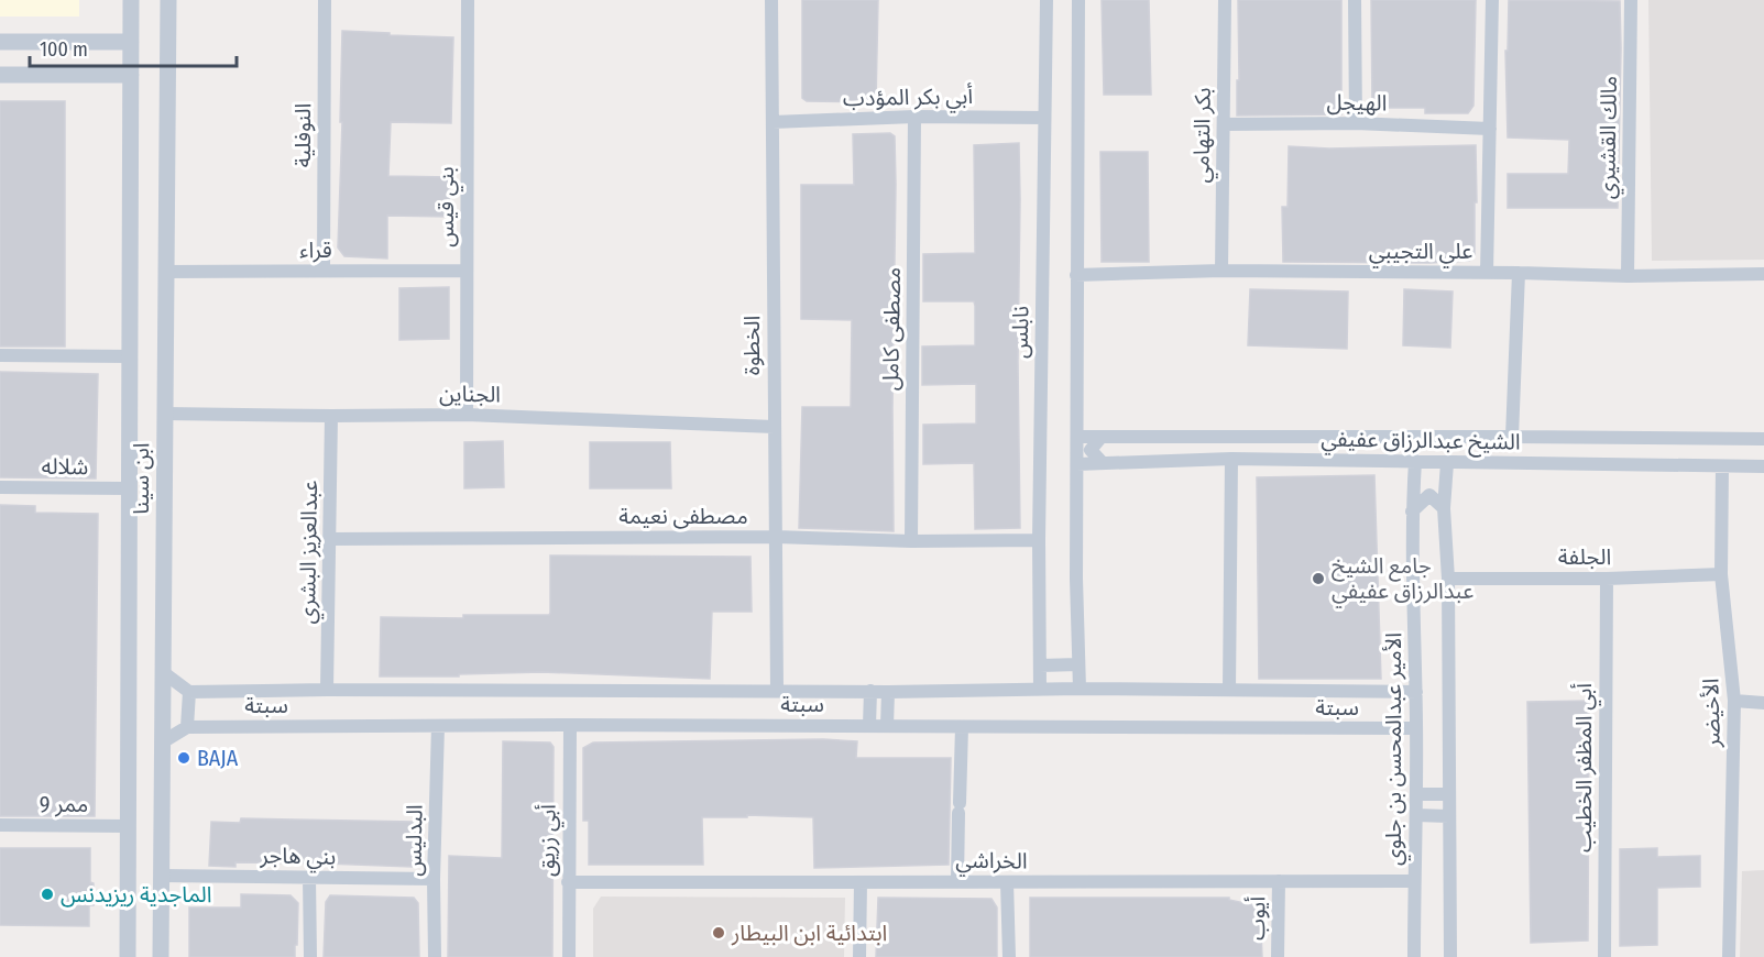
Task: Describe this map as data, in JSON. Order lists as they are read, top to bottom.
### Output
{
  "streets": {
    "street": [
      "أبي بكر المؤدب",
      "الهيجل",
      "النوفلية",
      "بكر التهامي",
      "مالك القشيري",
      "بني قيس",
      "قراء",
      "علي التجيبي",
      "مصطفى كامل",
      "نابلس",
      "الخطوة",
      "الجناين",
      "الشيخ عبدالرزاق عفيفي",
      "شلاله",
      "ابن سينا",
      "مصطفى نعيمة",
      "عبدالعزيز البشري",
      "الجلفة",
      "سبتة",
      "الأخيضر",
      "الأمير عبدالمحسن بن جلوي",
      "أبي المظفر الخطيب",
      "ممر 9",
      "البدليس",
      "أبي زريق",
      "بني هاجر",
      "الخراشي",
      "أيوب"
    ]
  },
  "crossings": [
    ["أبي بكر المؤدب", "مصطفى كامل"],
    ["أبي بكر المؤدب", "نابلس"],
    ["أبي بكر المؤدب", "الخطوة"],
    ["الهيجل", "بكر التهامي"],
    ["النوفلية", "قراء"],
    ["بكر التهامي", "علي التجيبي"],
    ["مالك القشيري", "علي التجيبي"],
    ["بني قيس", "قراء"],
    ["بني قيس", "الجناين"],
    ["قراء", "ابن سينا"],
    ["مصطفى كامل", "مصطفى نعيمة"],
    ["نابلس", "مصطفى نعيمة"],
    ["نابلس", "سبتة"],
    ["الخطوة", "الجناين"],
    ["الخطوة", "مصطفى نعيمة"],
    ["الخطوة", "سبتة"],
    ["الجناين", "ابن سينا"],
    ["الجناين", "عبدالعزيز البشري"],
    ["الشيخ عبدالرزاق عفيفي", "الأخيضر"],
    ["الشيخ عبدالرزاق عفيفي", "الأمير عبدالمحسن بن جلوي"],
    ["شلاله", "ابن سينا"],
    ["ابن سينا", "سبتة"],
    ["ابن سينا", "ممر 9"],
    ["ابن سينا", "بني هاجر"],
    ["مصطفى نعيمة", "عبدالعزيز البشري"],
    ["عبدالعزيز البشري", "سبتة"],
    ["الجلفة", "الأخيضر"],
    ["الجلفة", "أبي المظفر الخطيب"],
    ["سبتة", "الأمير عبدالمحسن بن جلوي"],
    ["سبتة", "البدليس"],
    ["سبتة", "أبي زريق"],
    ["الأمير عبدالمحسن بن جلوي", "الخراشي"],
    ["البدليس", "بني هاجر"],
    ["أبي زريق", "الخراشي"],
    ["الخراشي", "أيوب"]
  ],
  "places": [
    "جامع الشيخ عبدالرزاق عفيفي",
    "BAJA",
    "الماجدية ريزيدنس",
    "ابتدائية ابن البيطار"
  ],
  "scale_bar": "100 m"
}
